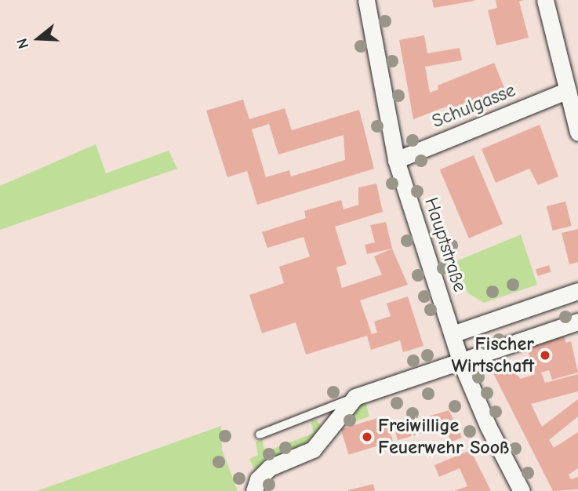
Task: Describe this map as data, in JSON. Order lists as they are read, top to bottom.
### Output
{
  "streets": {
    "street": ["Schulgasse", "Hauptstraße"]
  },
  "crossings": [
    ["Schulgasse", "Hauptstraße"]
  ],
  "places": ["Fischer Wirtschaft", "Freiwillige Feuerwehr Sooß"],
  "north": "left"
}
